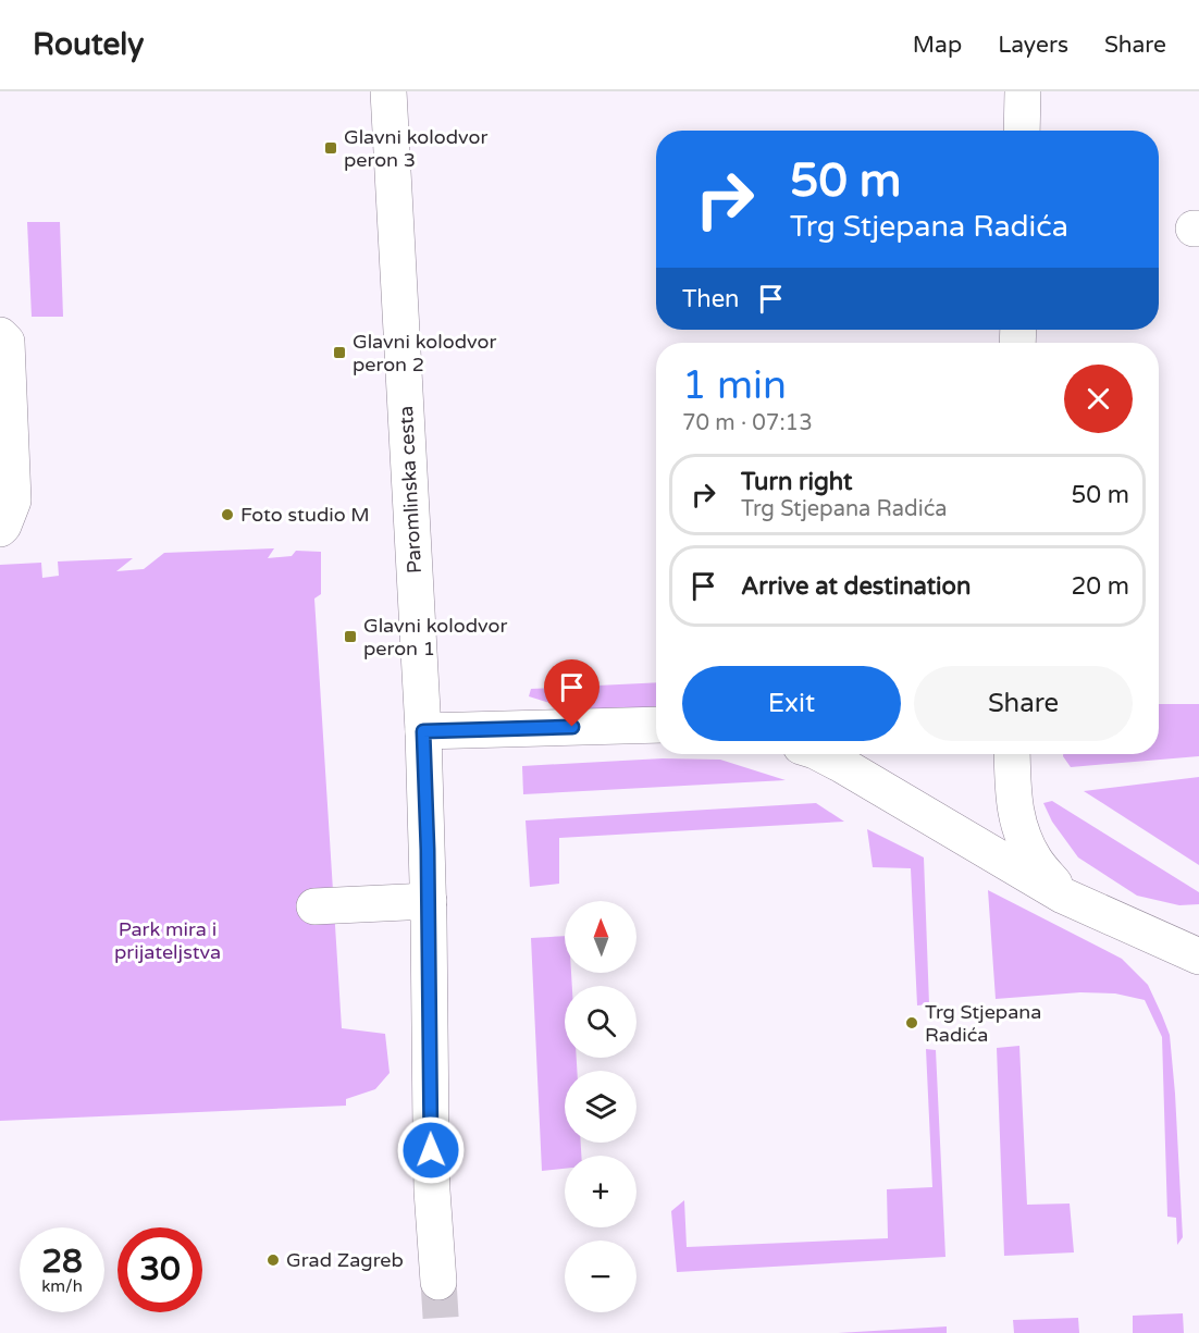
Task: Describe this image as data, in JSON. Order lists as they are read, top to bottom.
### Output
{
  "streets": {
    "street": ["Paromlinska cesta"]
  },
  "parks": ["Park mira i prijateljstva"],
  "places": {
    "transit": ["Glavni kolodvor peron 3", "Glavni kolodvor peron 2", "Glavni kolodvor peron 1"],
    "other": ["Foto studio M", "Trg Stjepana Radića", "Grad Zagreb"]
  },
  "north": "top",
  "page": {
    "header": "Routely",
    "nav": ["Map", "Layers", "Share"],
    "turn": ["50 m", "Trg Stjepana Radića"],
    "then": "Then",
    "heading": ["1 min", "70 m · 07:13"],
    "list": [
      {
        "name": "Turn right",
        "note": "Trg Stjepana Radića",
        "value": "50 m"
      },
      {
        "name": "Arrive at destination",
        "value": "20 m"
      }
    ],
    "buttons": ["Exit", "Share"],
    "map_buttons": ["+", "−"],
    "speed": "28 km/h",
    "limit": "30"
  }
}
